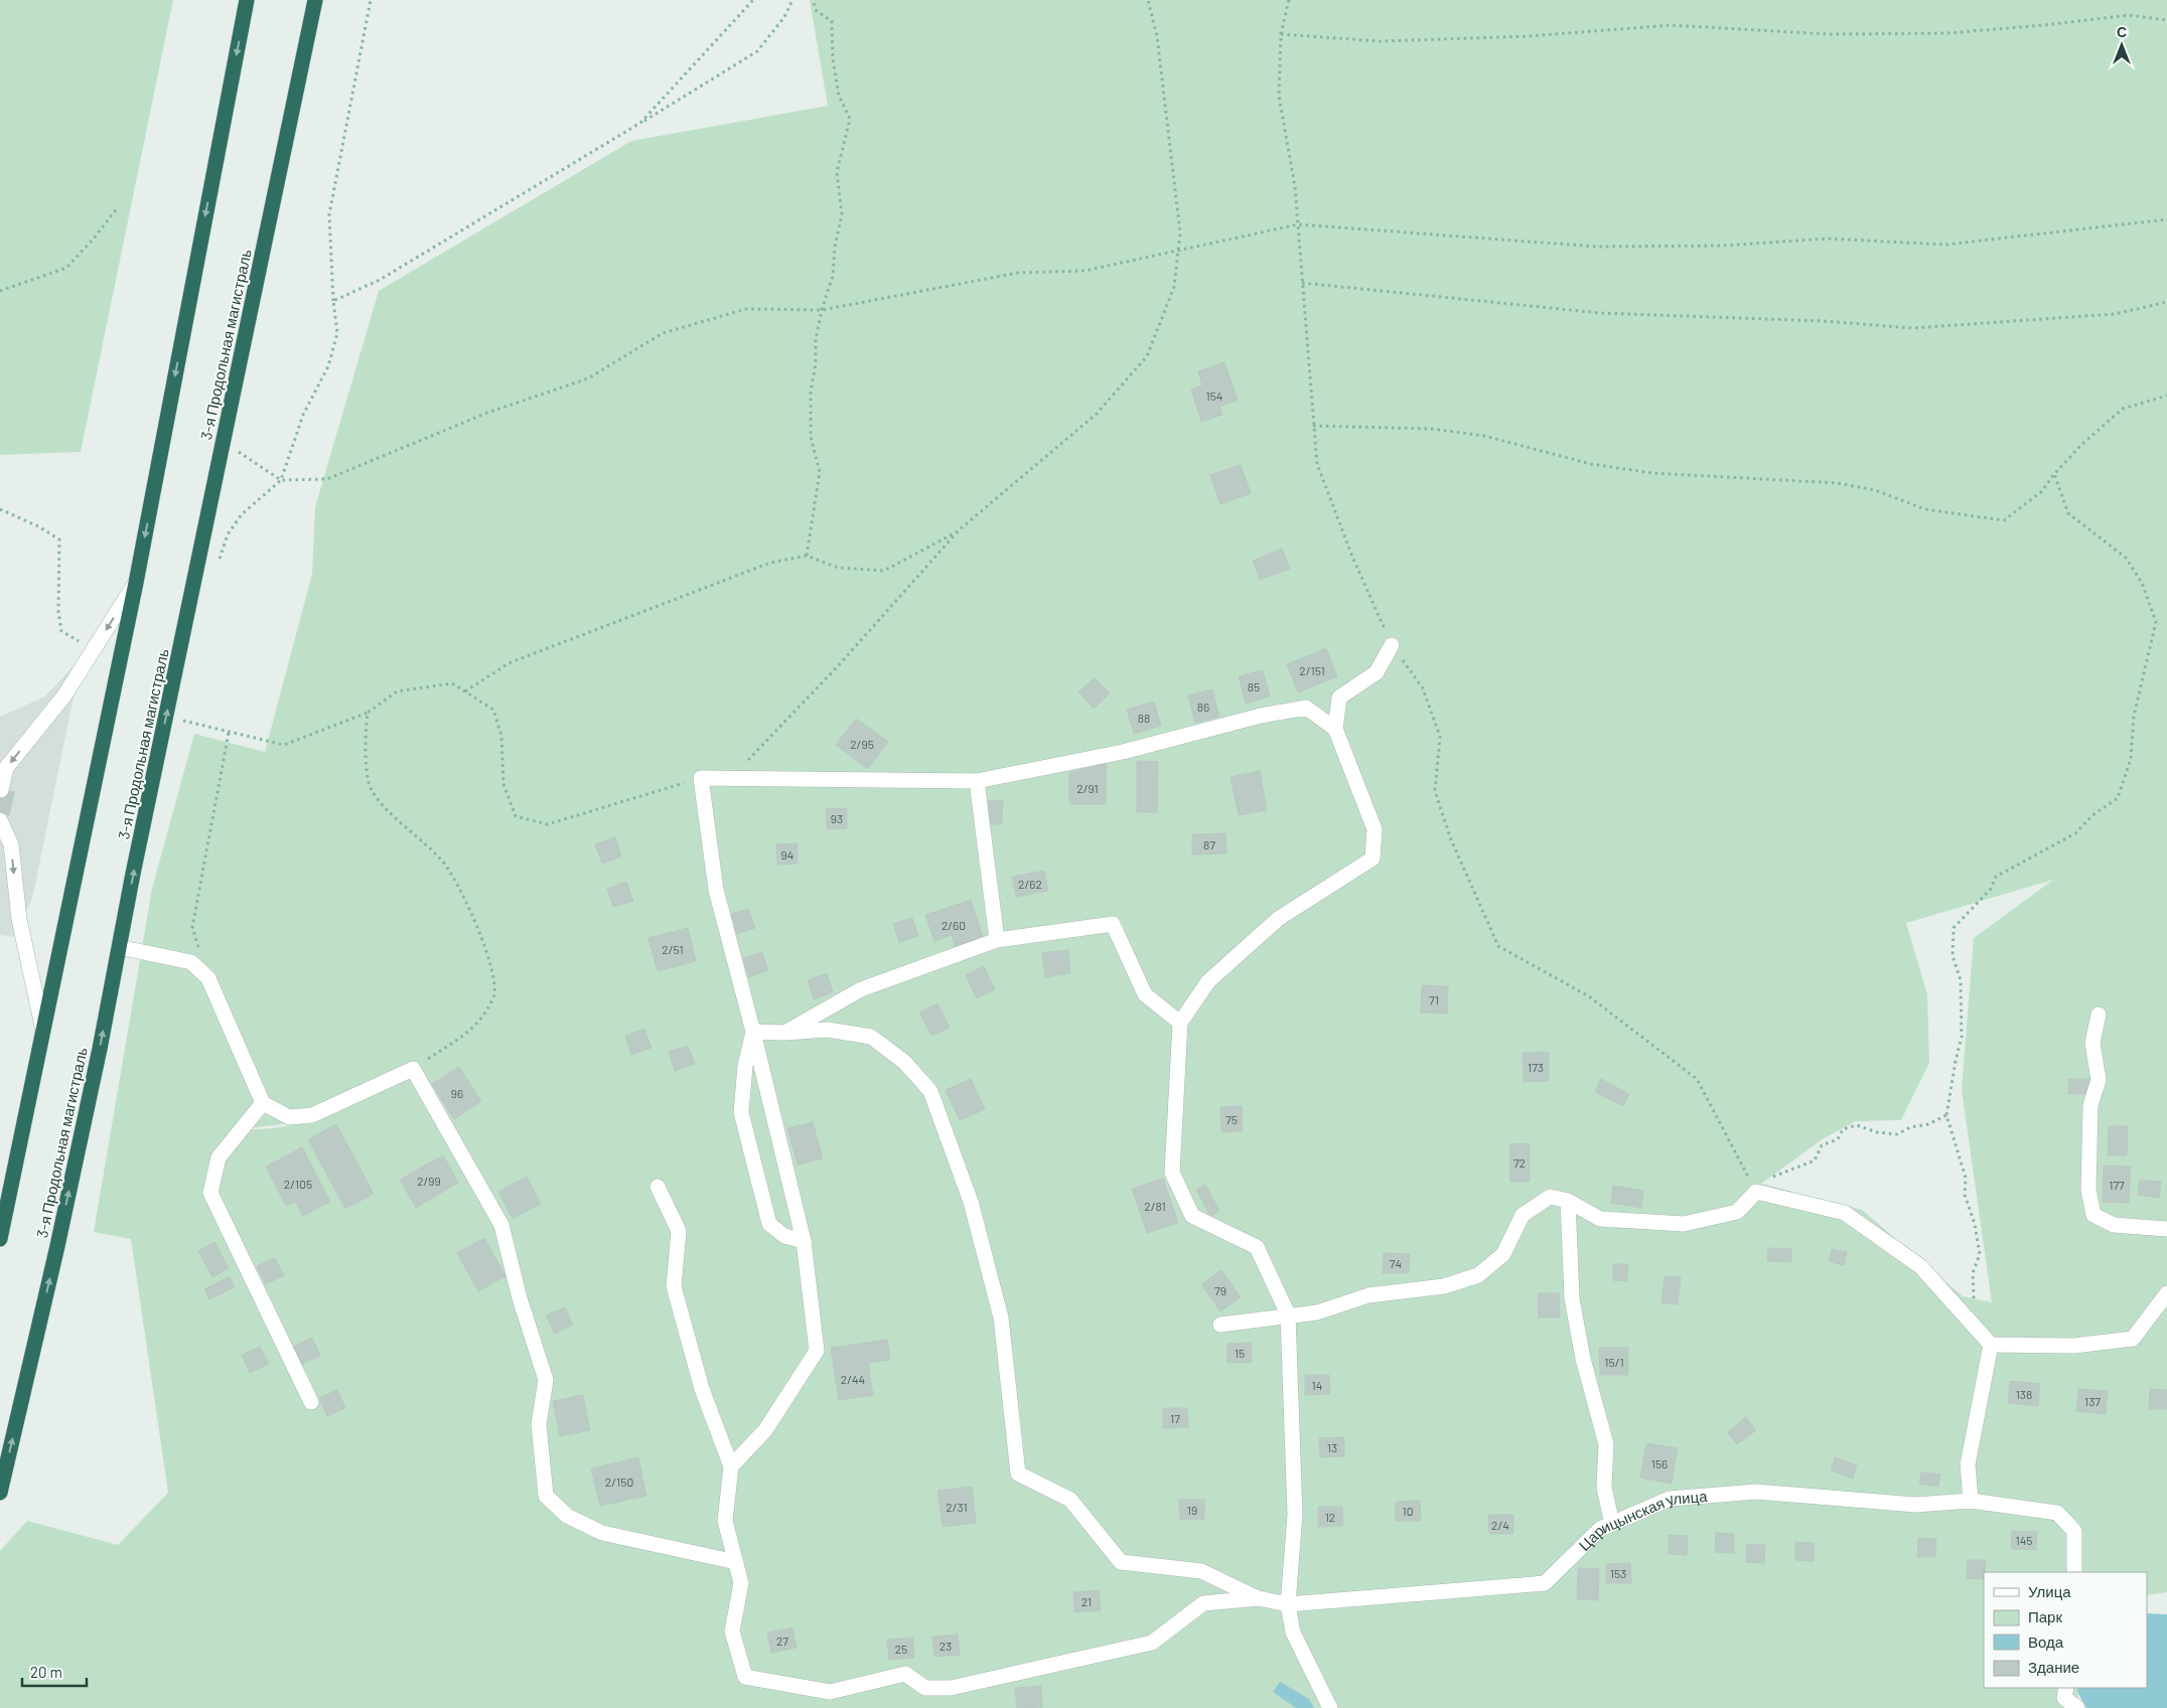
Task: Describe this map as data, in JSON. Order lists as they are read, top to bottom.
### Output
{
  "streets": {
    "highway": ["3-я Продольная магистраль"],
    "street": ["Царицынская улица"]
  },
  "house_numbers": [
    "154",
    "2/151",
    "85",
    "86",
    "88",
    "2/95",
    "2/91",
    "93",
    "87",
    "94",
    "2/62",
    "2/60",
    "2/51",
    "71",
    "173",
    "96",
    "75",
    "72",
    "2/99",
    "2/105",
    "177",
    "2/81",
    "74",
    "79",
    "15",
    "15/1",
    "2/44",
    "14",
    "138",
    "137",
    "17",
    "13",
    "156",
    "2/150",
    "2/31",
    "19",
    "10",
    "12",
    "2/4",
    "145",
    "153",
    "21",
    "27",
    "23",
    "25"
  ],
  "legend": [
    "Улица",
    "Парк",
    "Вода",
    "Здание"
  ],
  "scale_bar": "20 m",
  "north": "top"
}
